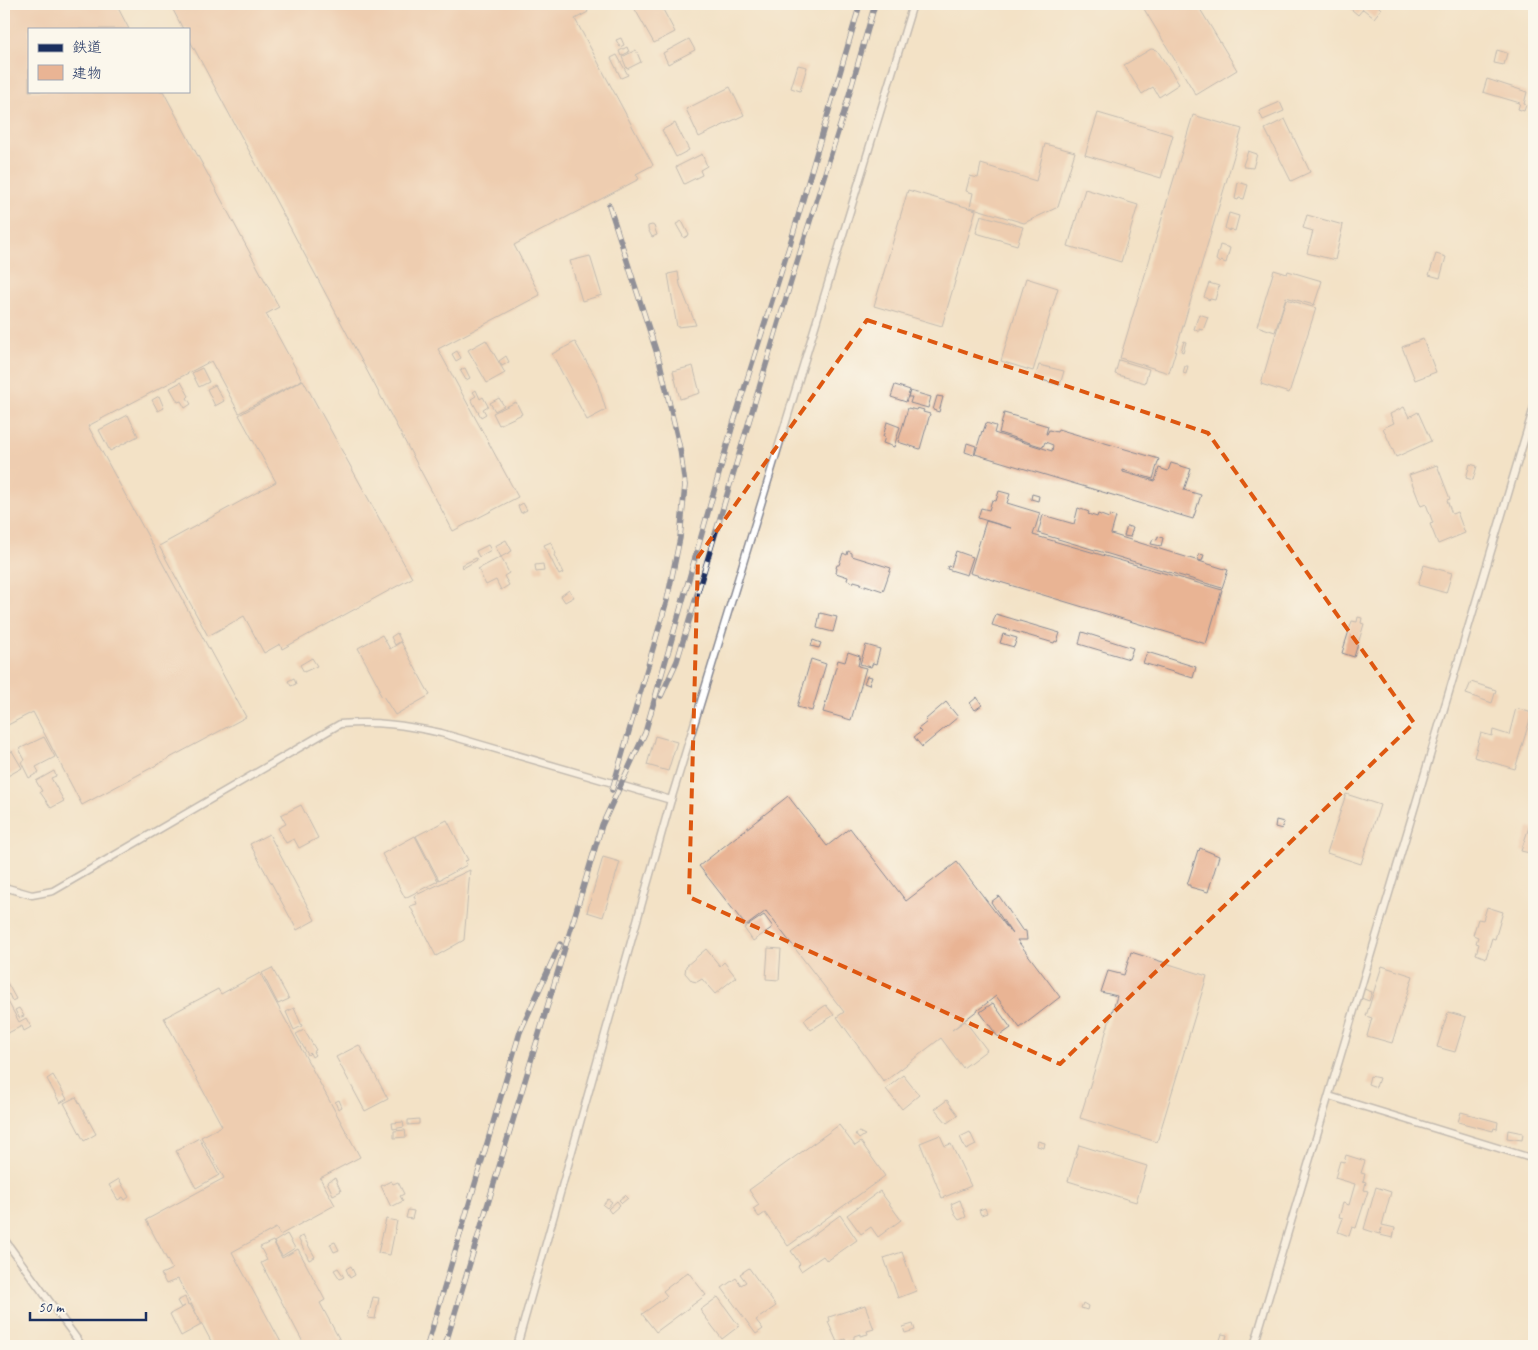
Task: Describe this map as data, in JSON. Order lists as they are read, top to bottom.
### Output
{
  "legend": ["鉄道", "建物"],
  "scale_bar": "50 m"
}
